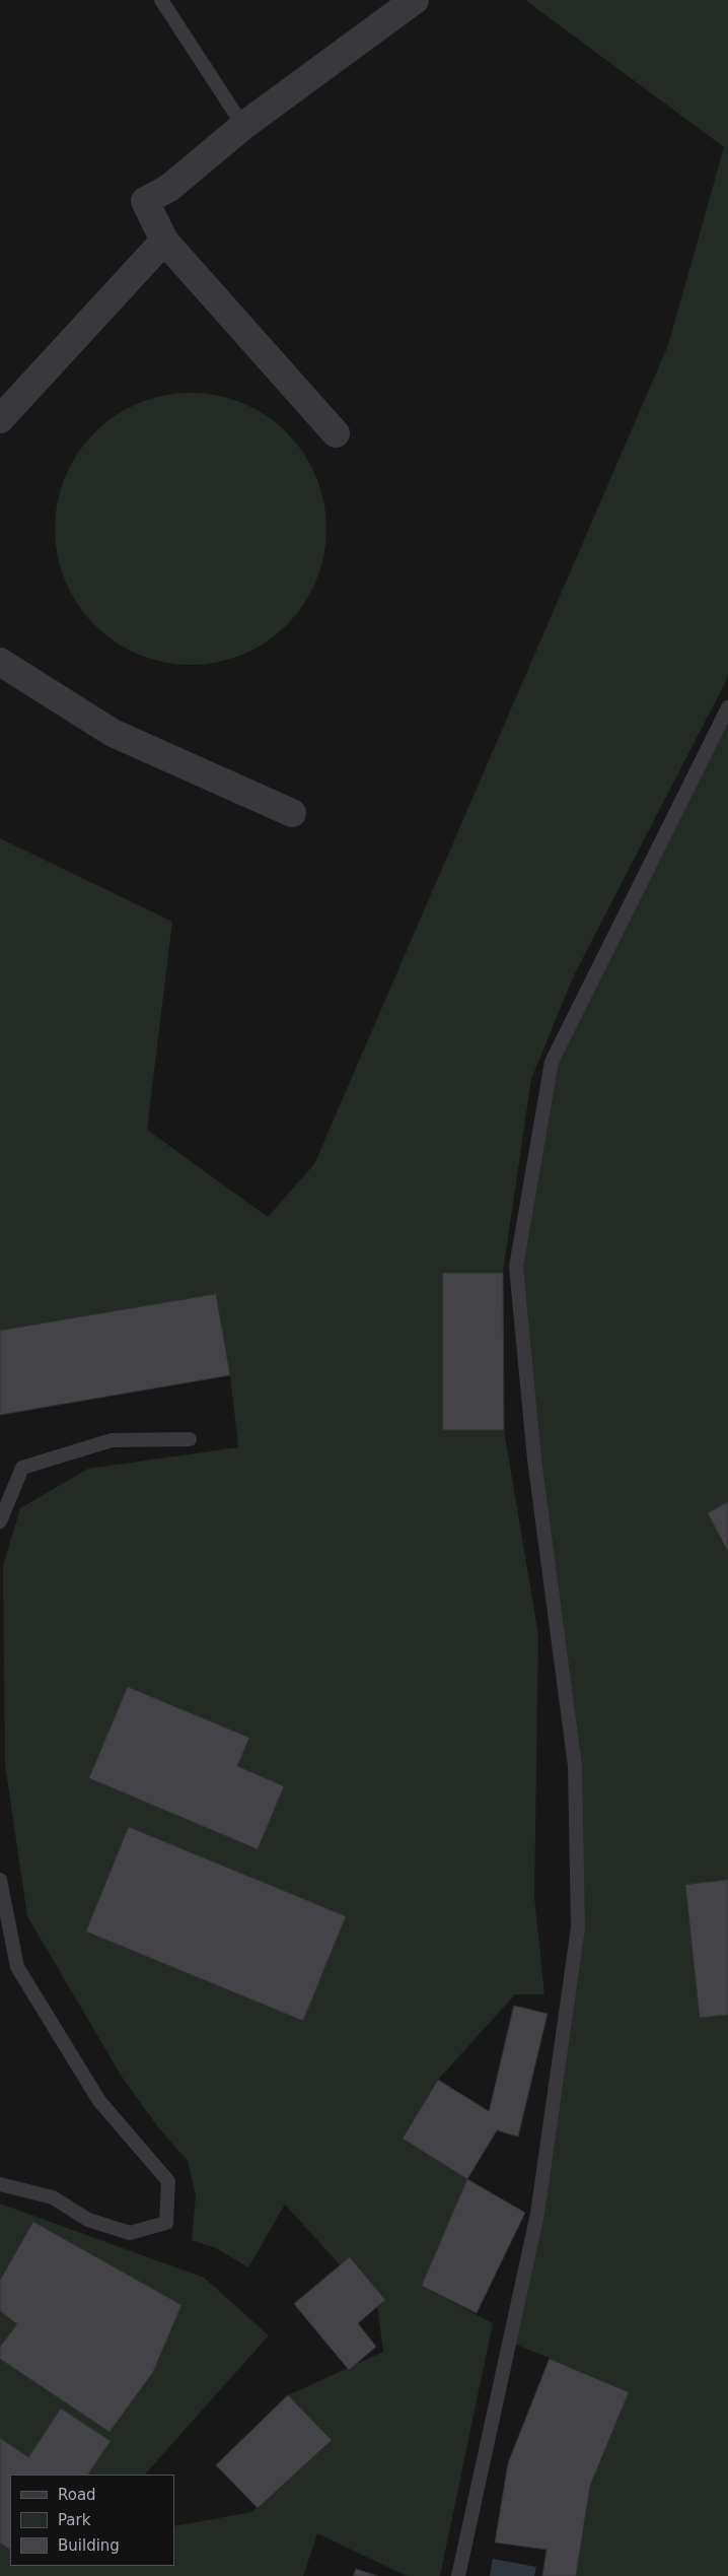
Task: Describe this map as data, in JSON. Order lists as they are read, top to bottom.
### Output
{
  "legend": ["Road", "Park", "Building"]
}
